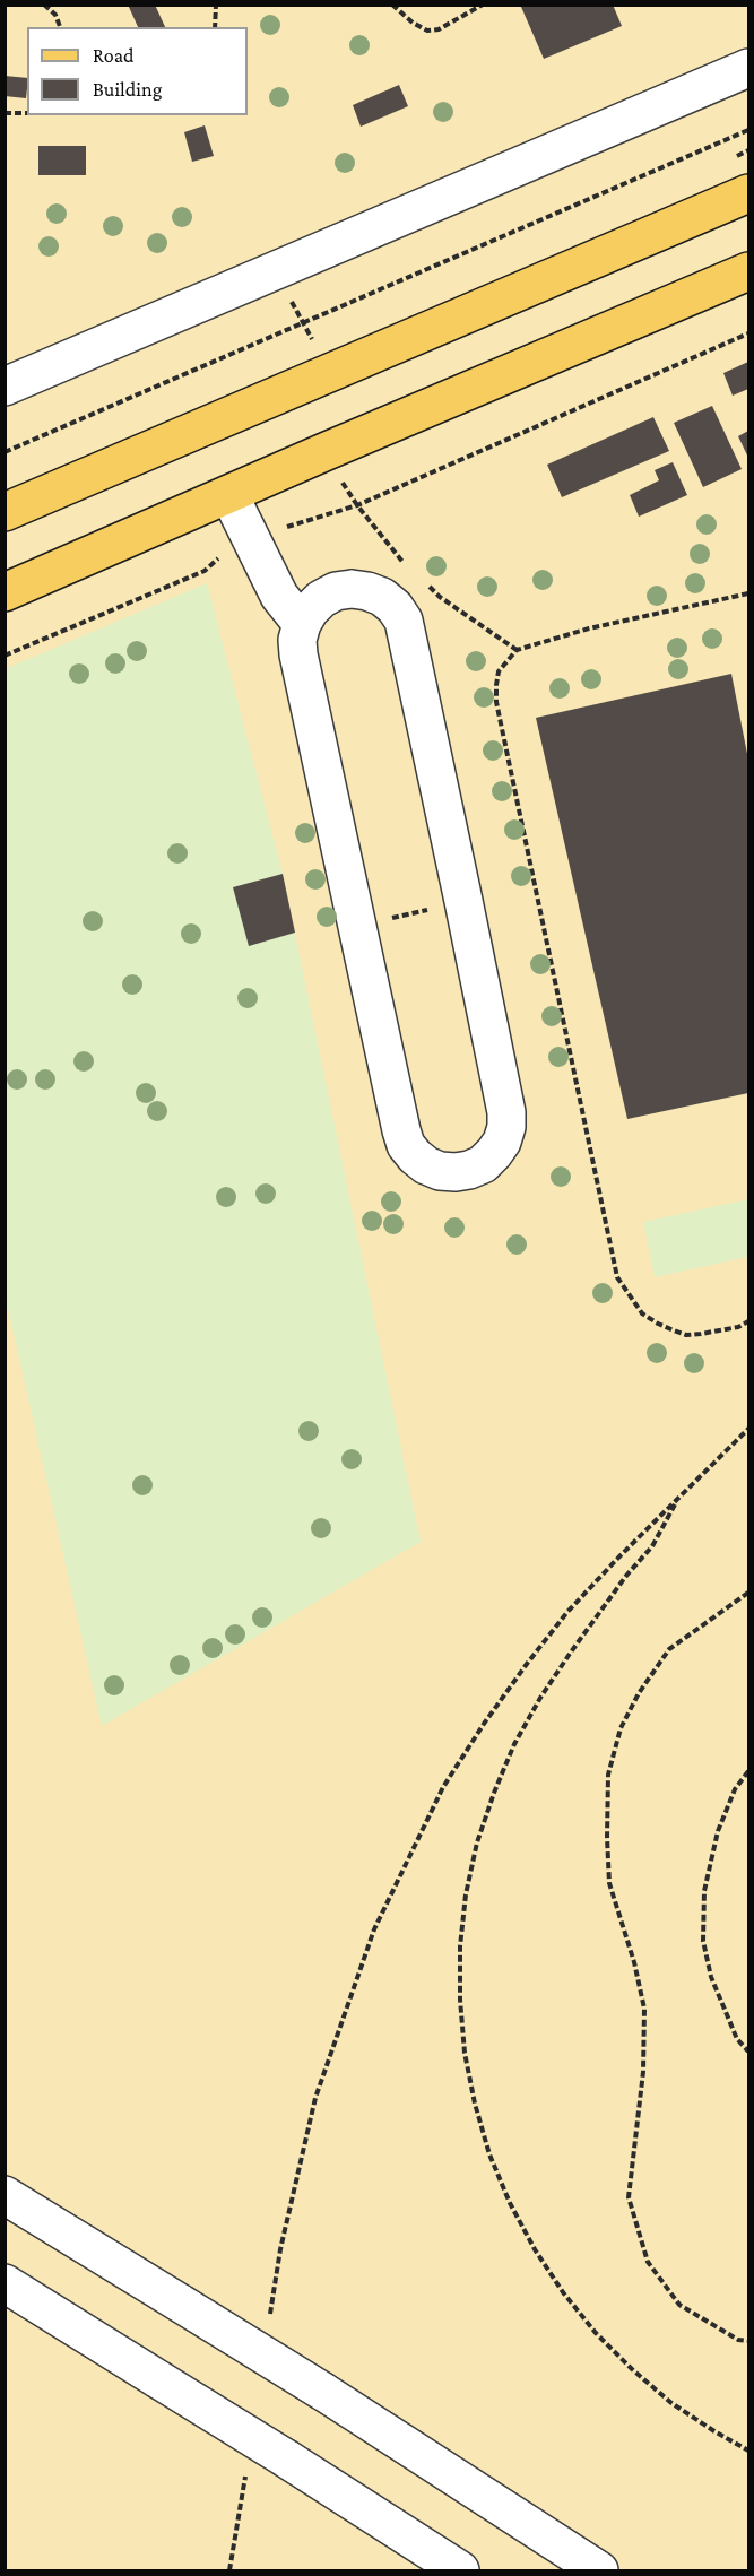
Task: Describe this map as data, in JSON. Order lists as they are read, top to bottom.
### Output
{
  "legend": ["Road", "Building"]
}
